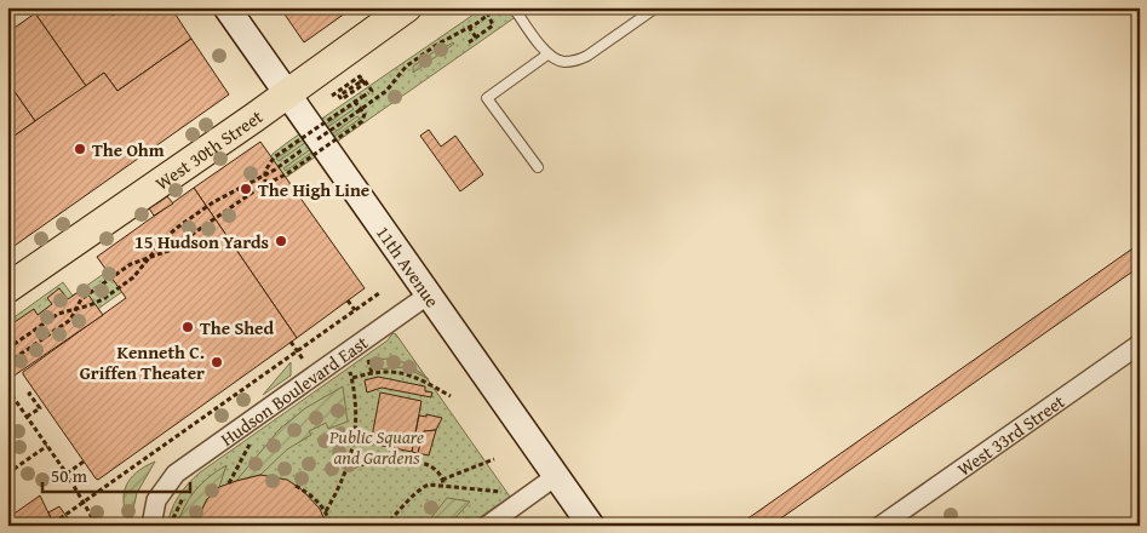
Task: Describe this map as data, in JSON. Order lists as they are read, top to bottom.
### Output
{
  "streets": {
    "main road": ["West 30th Street", "11th Avenue"],
    "street": ["Hudson Boulevard East", "West 33rd Street"]
  },
  "crossings": [
    ["West 30th Street", "11th Avenue"],
    ["11th Avenue", "Hudson Boulevard East"]
  ],
  "parks": ["Public Square and Gardens"],
  "places": [
    "The Ohm",
    "The High Line",
    "15 Hudson Yards",
    "The Shed",
    "Kenneth C. Griffen Theater"
  ],
  "scale_bar": "50 m"
}
